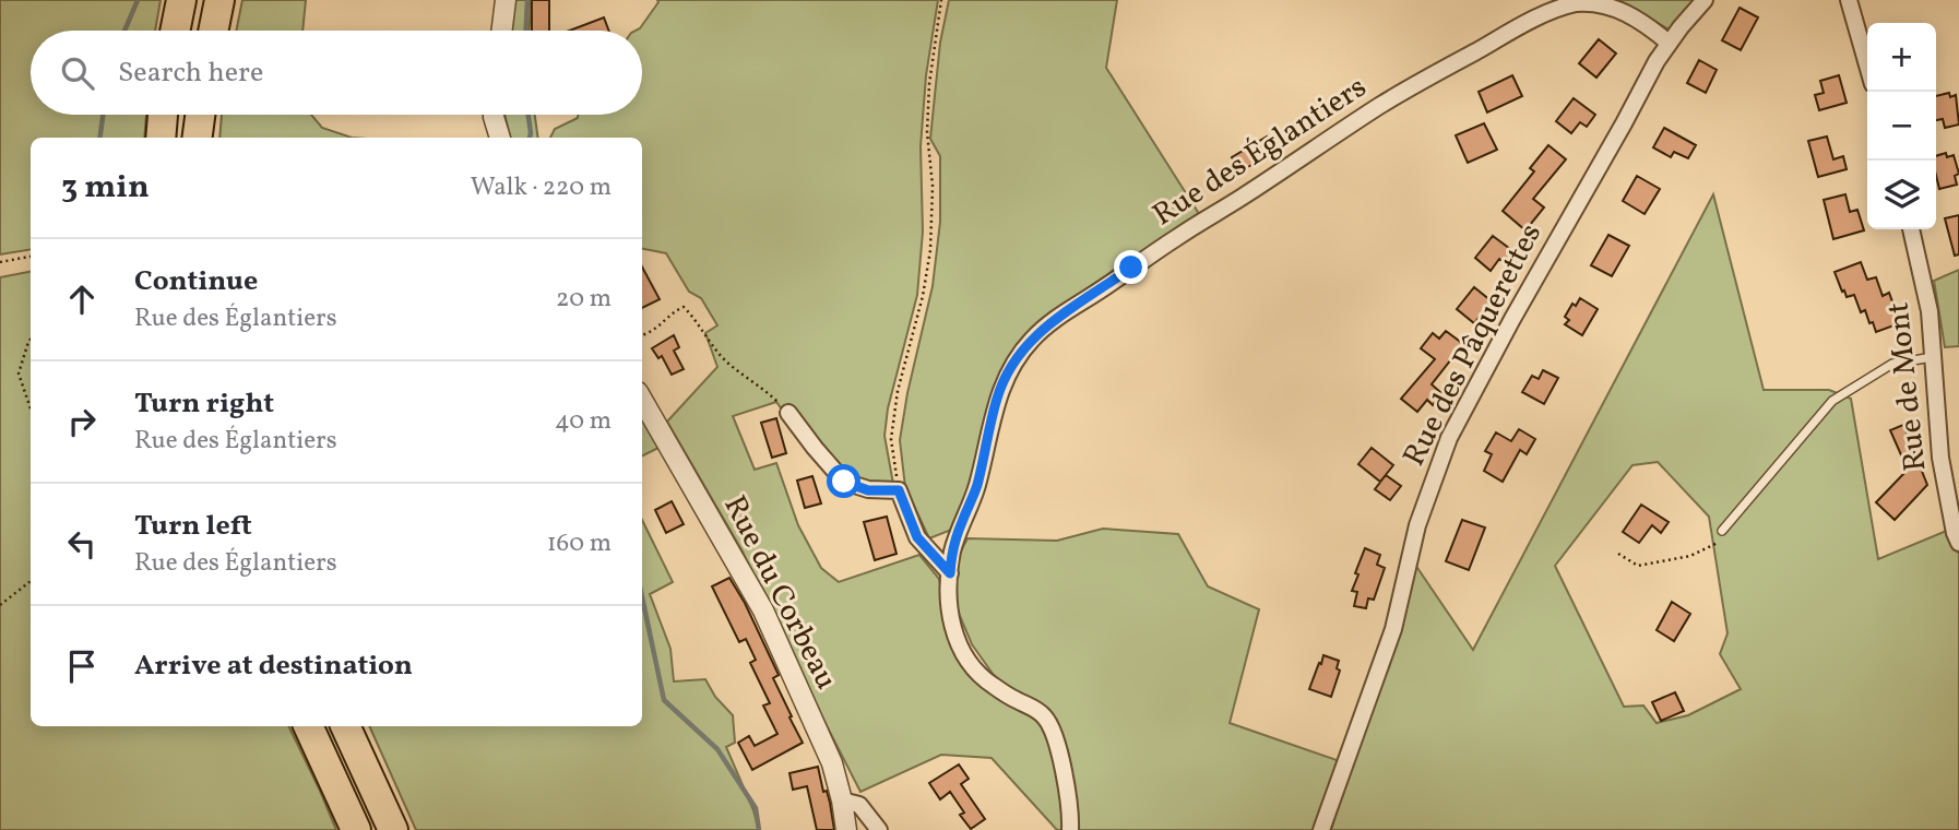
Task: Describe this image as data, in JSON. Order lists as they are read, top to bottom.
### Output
{
  "streets": {
    "street": [
      "Rue des Églantiers",
      "Rue des Pâquerettes",
      "Rue de Mont",
      "Rue du Corbeau"
    ]
  },
  "crossings": [
    ["Rue des Églantiers", "Rue des Pâquerettes"]
  ],
  "page": {
    "map_buttons": ["+", "−"],
    "search": "Search here",
    "heading": ["3 min", "Walk · 220 m"],
    "list": [
      ["Continue", "Rue des Églantiers", "20 m"],
      ["Turn right", "Rue des Églantiers", "40 m"],
      ["Turn left", "Rue des Églantiers", "160 m"],
      "Arrive at destination"
    ]
  }
}
